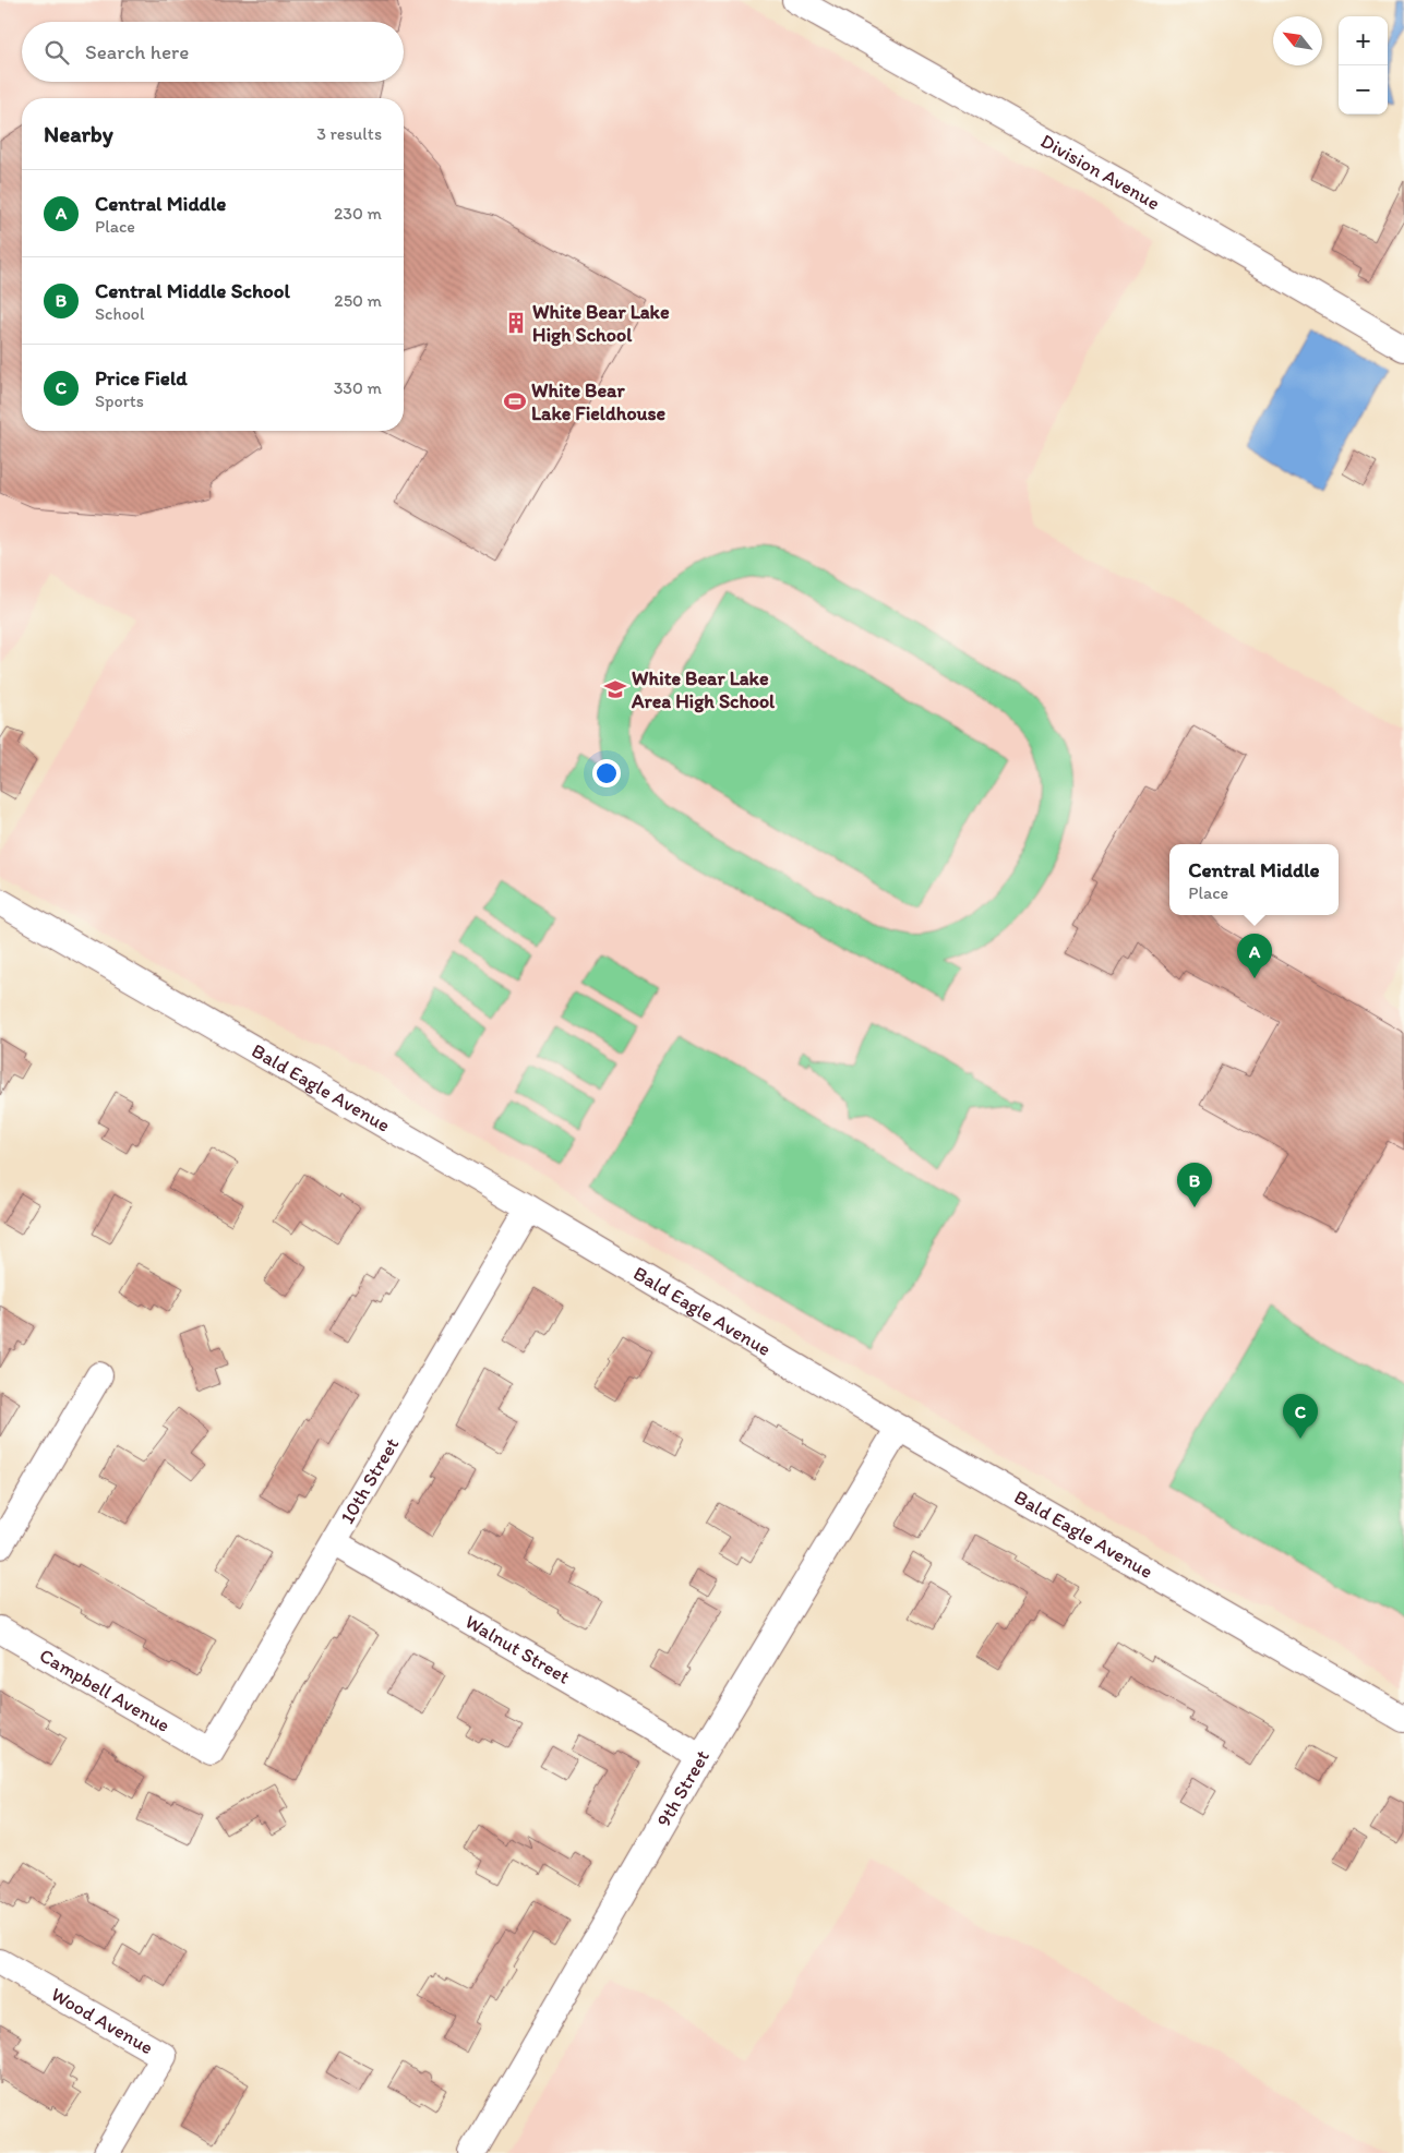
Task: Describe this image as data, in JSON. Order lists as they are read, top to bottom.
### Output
{
  "streets": {
    "street": [
      "Division Avenue",
      "Bald Eagle Avenue",
      "10th Street",
      "Walnut Street",
      "Campbell Avenue",
      "9th Street",
      "Wood Avenue"
    ]
  },
  "crossings": [
    ["Bald Eagle Avenue", "10th Street"],
    ["Bald Eagle Avenue", "9th Street"],
    ["10th Street", "Walnut Street"],
    ["10th Street", "Campbell Avenue"],
    ["Walnut Street", "9th Street"]
  ],
  "places": {
    "building": ["White Bear Lake High School"],
    "sports": ["White Bear Lake Fieldhouse"],
    "school or university": ["White Bear Lake Area High School"]
  },
  "north": "top left",
  "page": {
    "map_buttons": ["+", "−"],
    "search": "Search here",
    "heading": ["Nearby", "3 results"],
    "list": [
      {
        "mark": "A",
        "name": "Central Middle",
        "note": "Place",
        "value": "230 m"
      },
      {
        "mark": "B",
        "name": "Central Middle School",
        "note": "School",
        "value": "250 m"
      },
      {
        "mark": "C",
        "name": "Price Field",
        "note": "Sports",
        "value": "330 m"
      }
    ],
    "popup": ["Central Middle", "Place"],
    "pins": ["A", "B", "C"]
  }
}
